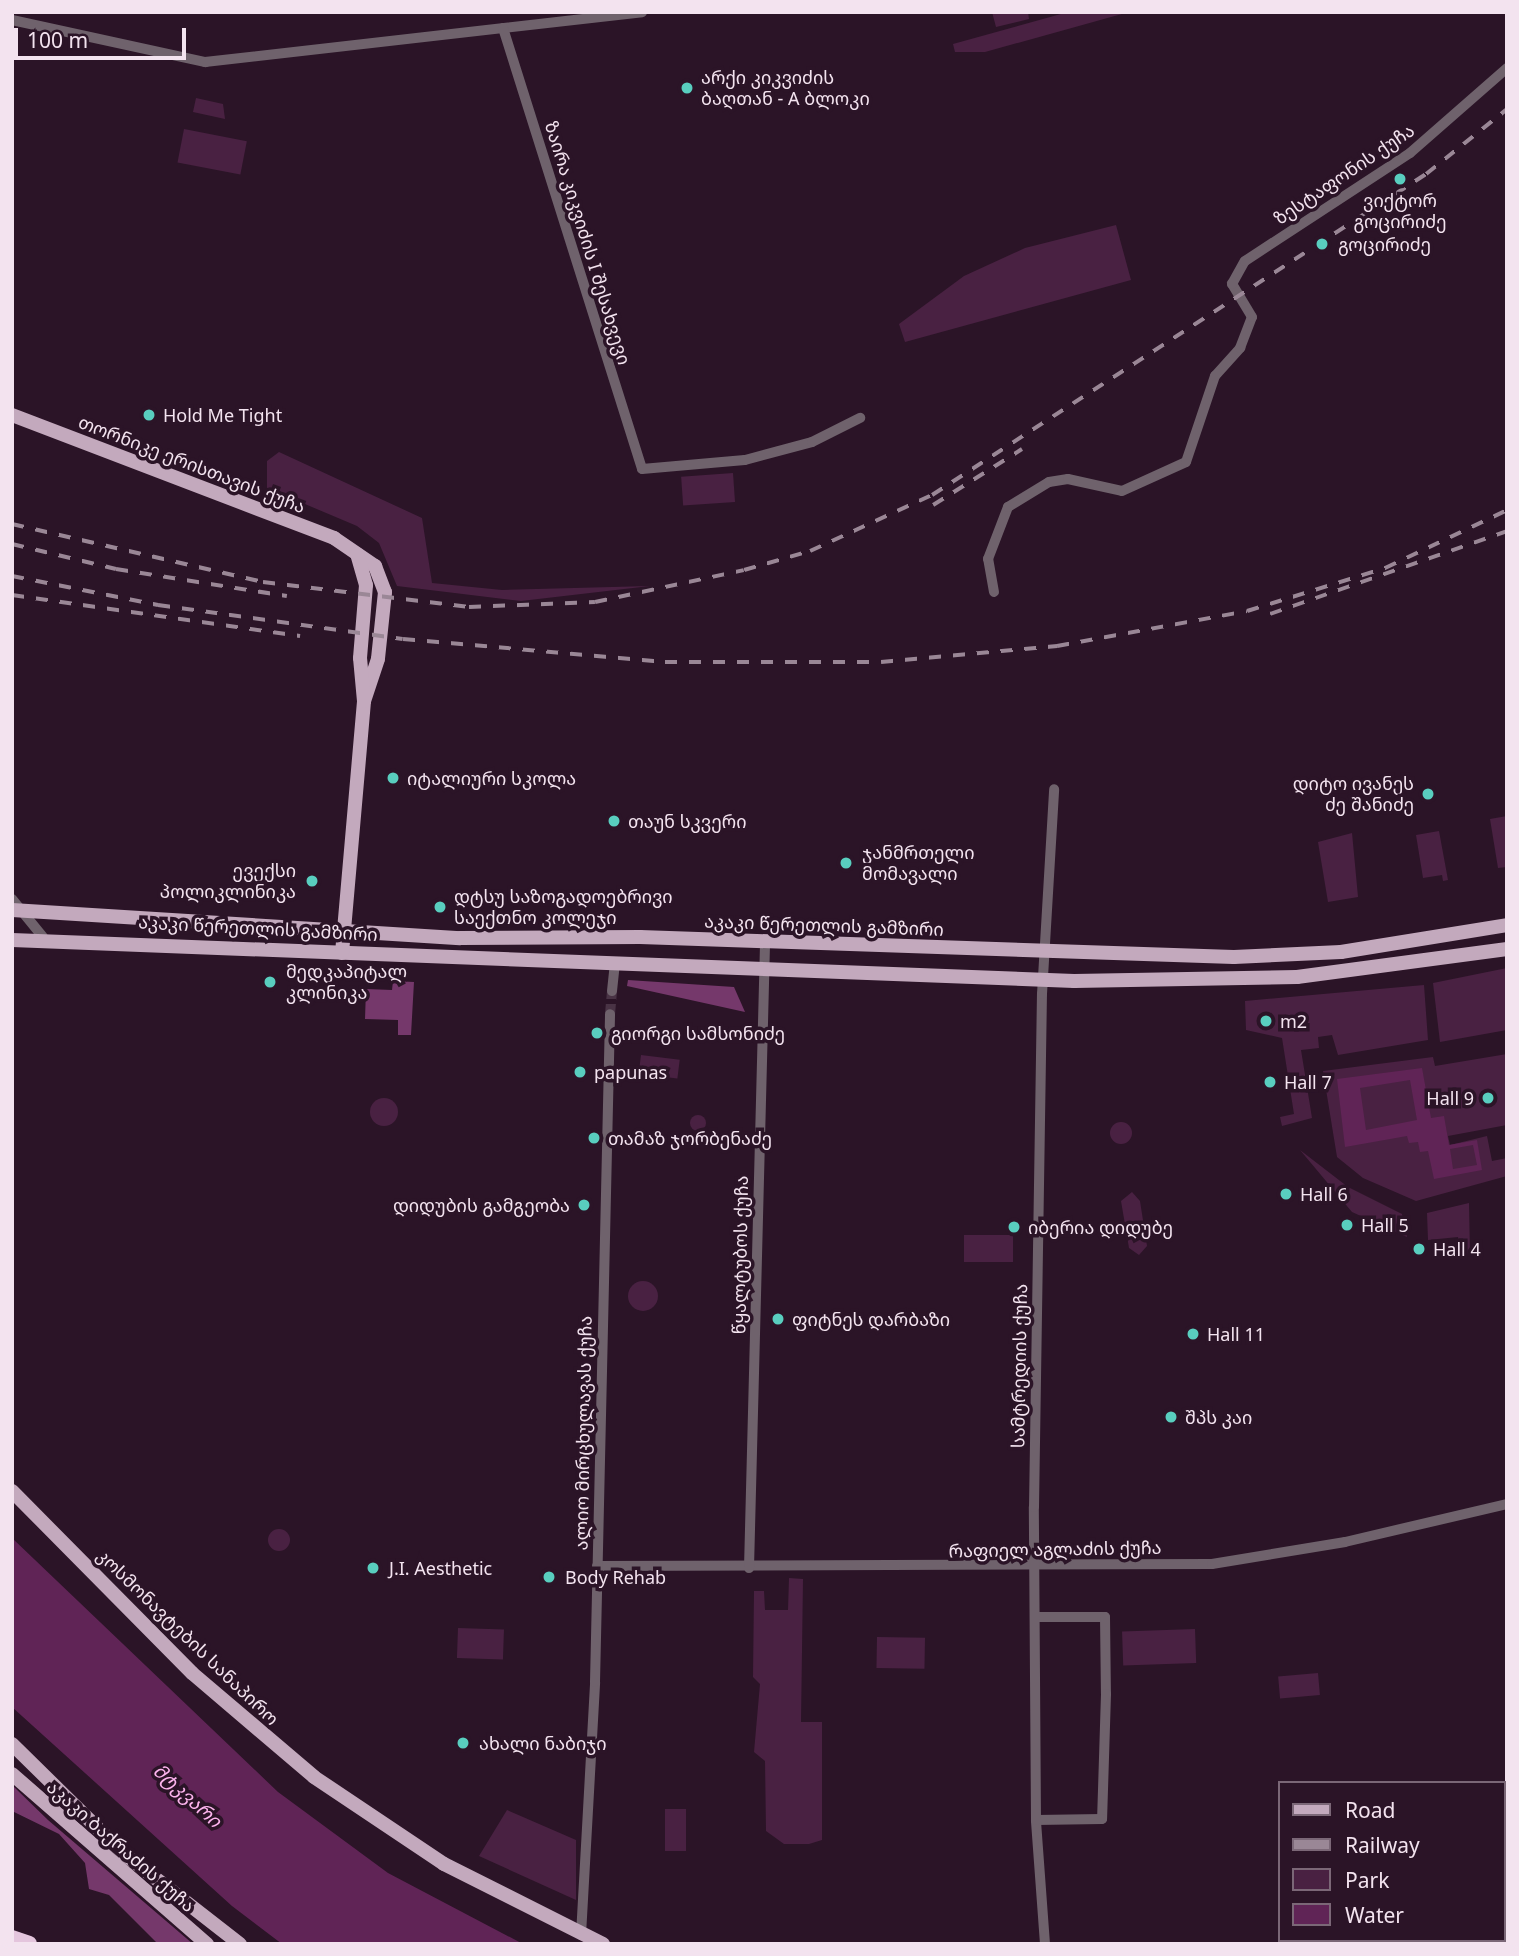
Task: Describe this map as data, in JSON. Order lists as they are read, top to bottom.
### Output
{
  "streets": {
    "main road": [
      "თორნიკე ერისთავის ქუჩა",
      "აკაკი წერეთლის გამზირი",
      "კოსმონავტების სანაპირო",
      "აკაკი ბაქრაძის ქუჩა"
    ],
    "street": [
      "ზესტაფონის ქუჩა",
      "ზაირა კიკვიძის I შესახვევი",
      "წყალტუბოს ქუჩა",
      "სამტრედიის ქუჩა",
      "ალიო მირცხულავას ქუჩა",
      "რაფიელ აგლაძის ქუჩა"
    ]
  },
  "crossings": [
    ["თორნიკე ერისთავის ქუჩა", "აკაკი წერეთლის გამზირი"],
    ["აკაკი წერეთლის გამზირი", "წყალტუბოს ქუჩა"],
    ["აკაკი წერეთლის გამზირი", "სამტრედიის ქუჩა"],
    ["წყალტუბოს ქუჩა", "რაფიელ აგლაძის ქუჩა"],
    ["სამტრედიის ქუჩა", "რაფიელ აგლაძის ქუჩა"],
    ["ალიო მირცხულავას ქუჩა", "რაფიელ აგლაძის ქუჩა"],
    ["ალიო მირცხულავას ქუჩა", "კოსმონავტების სანაპირო"]
  ],
  "water": ["მტკვარი"],
  "places": [
    "არქი კიკვიძის ბაღთან - A ბლოკი",
    "ვიქტორ გოცირიძე",
    "გოცირიძე",
    "Hold Me Tight",
    "იტალიური სკოლა",
    "დიტო ივანეს ძე შანიძე",
    "თაუნ სკვერი",
    "ჯანმრთელი მომავალი",
    "ევექსი პოლიკლინიკა",
    "დტსუ საზოგადოებრივი საექთნო კოლეჯი",
    "მედკაპიტალ კლინიკა",
    "m2",
    "გიორგი სამსონიძე",
    "papunas",
    "Hall 7",
    "Hall 9",
    "თამაზ ჯორბენაძე",
    "Hall 6",
    "დიდუბის გამგეობა",
    "Hall 5",
    "იბერია დიდუბე",
    "Hall 4",
    "ფიტნეს დარბაზი",
    "Hall 11",
    "შპს კაი",
    "J.I. Aesthetic",
    "Body Rehab",
    "ახალი ნაბიჯი"
  ],
  "legend": [
    "Road",
    "Railway",
    "Park",
    "Water"
  ],
  "scale_bar": "100 m"
}
